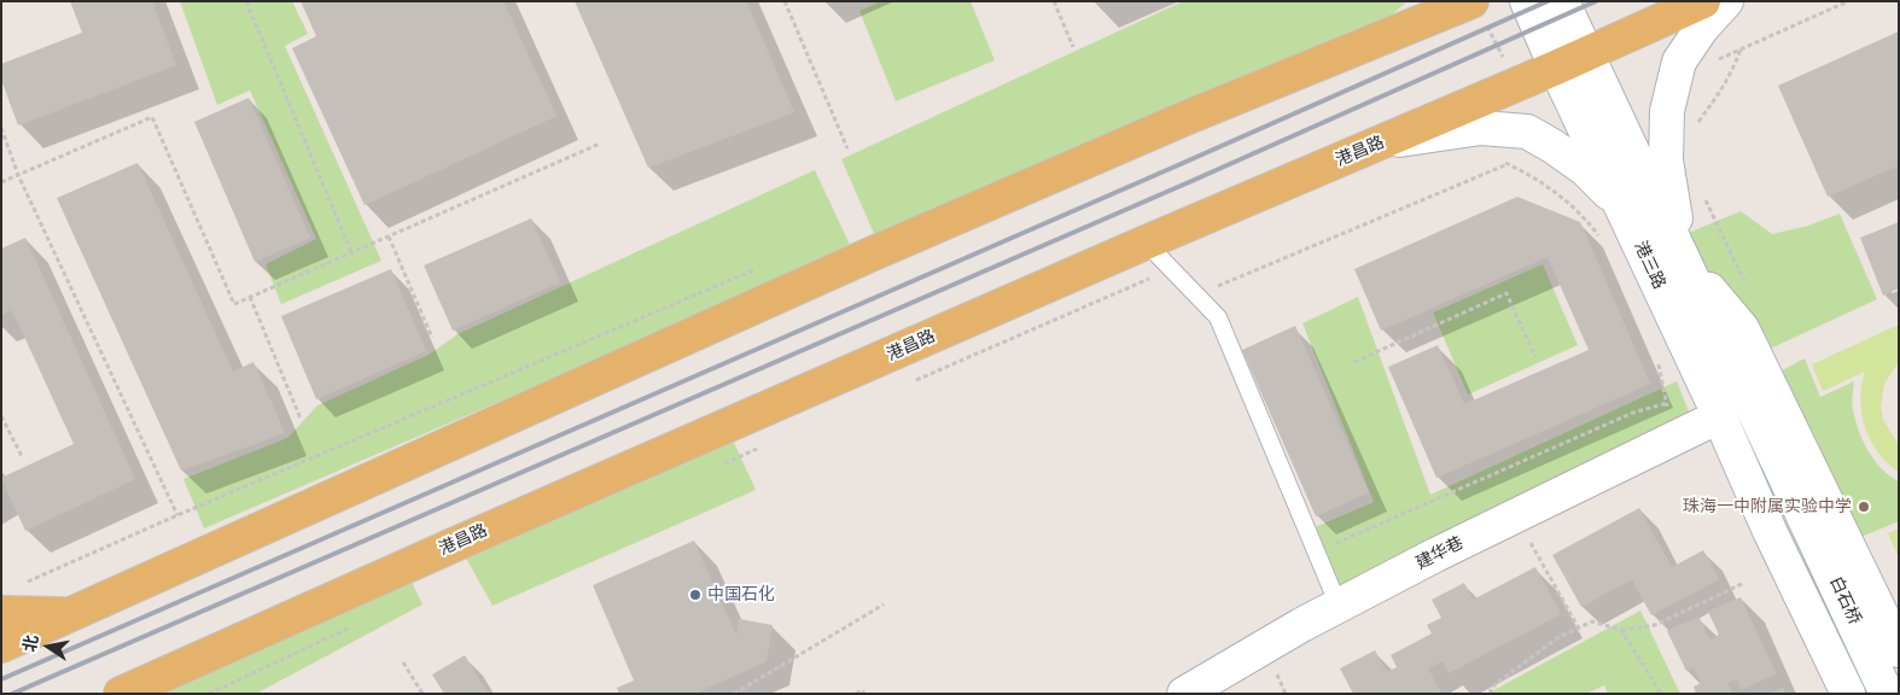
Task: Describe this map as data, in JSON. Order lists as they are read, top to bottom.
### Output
{
  "streets": {
    "main road": [
      "港昌路",
      "港三路",
      "建华巷",
      "白石桥"
    ]
  },
  "crossings": [
    ["港昌路", "港三路"],
    ["港昌路", "白石桥"]
  ],
  "places": ["珠海一中附属实验中学", "中国石化"],
  "north": "left"
}
